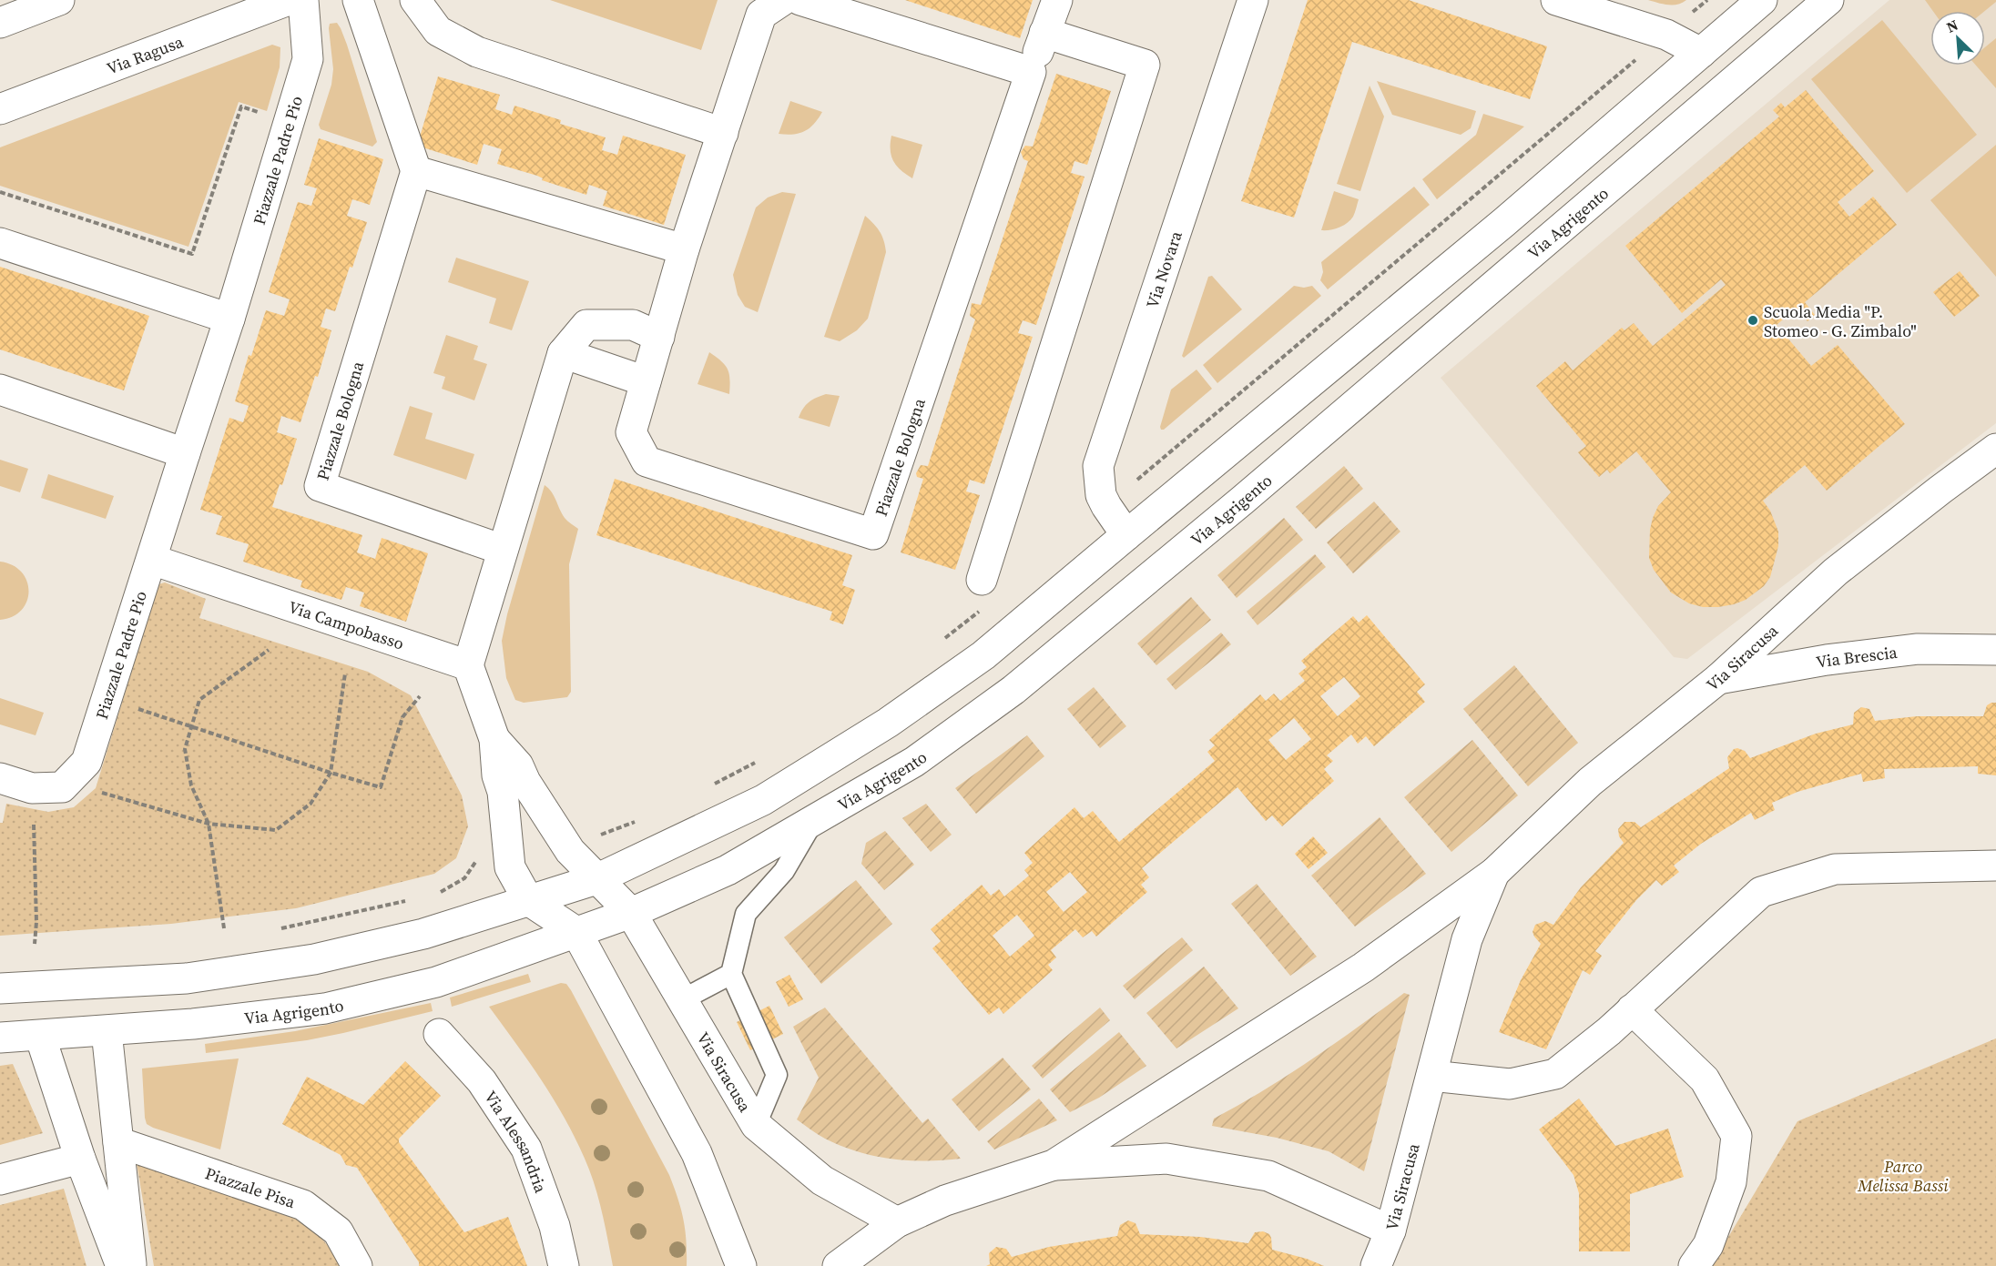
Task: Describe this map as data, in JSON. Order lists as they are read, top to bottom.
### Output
{
  "streets": {
    "street": [
      "Via Ragusa",
      "Piazzale Padre Pio",
      "Via Agrigento",
      "Via Novara",
      "Piazzale Bologna",
      "Via Campobasso",
      "Via Siracusa",
      "Via Brescia",
      "Via Alessandria",
      "Piazzale Pisa"
    ]
  },
  "crossings": [
    ["Piazzale Padre Pio", "Via Campobasso"],
    ["Via Agrigento", "Via Siracusa"],
    ["Via Siracusa", "Via Brescia"]
  ],
  "parks": ["Parco Melissa Bassi"],
  "places": ["Scuola Media \"P. Stomeo - G. Zimbalo\""],
  "north": "top left"
}
